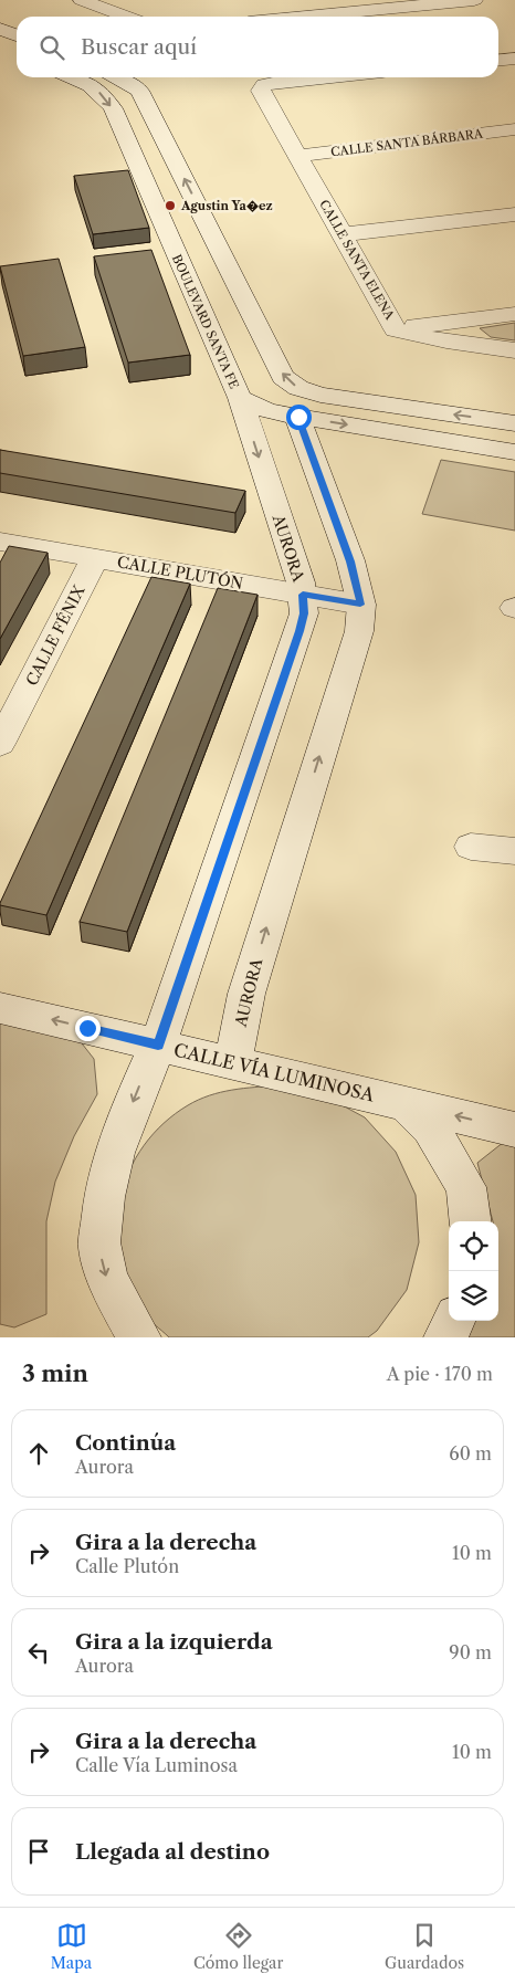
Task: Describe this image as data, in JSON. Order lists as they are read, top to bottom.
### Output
{
  "streets": {
    "street": [
      "CALLE SANTA BÁRBARA",
      "CALLE SANTA ELENA",
      "BOULEVARD SANTA FE",
      "AURORA",
      "CALLE PLUTÓN",
      "CALLE FÉNIX",
      "CALLE VÍA LUMINOSA"
    ]
  },
  "crossings": [
    ["CALLE SANTA BÁRBARA", "CALLE SANTA ELENA"],
    ["BOULEVARD SANTA FE", "AURORA"],
    ["AURORA", "CALLE PLUTÓN"],
    ["AURORA", "CALLE VÍA LUMINOSA"],
    ["CALLE PLUTÓN", "CALLE FÉNIX"]
  ],
  "one_way": ["CALLE VÍA LUMINOSA"],
  "places": ["Agustin Ya�ez"],
  "page": {
    "search": "Buscar aquí",
    "heading": ["3 min", "A pie · 170 m"],
    "list": [
      ["Continúa", "Aurora", "60 m"],
      ["Gira a la derecha", "Calle Plutón", "10 m"],
      ["Gira a la izquierda", "Aurora", "90 m"],
      ["Gira a la derecha", "Calle Vía Luminosa", "10 m"],
      "Llegada al destino"
    ],
    "nav": ["Mapa", "Cómo llegar", "Guardados"]
  }
}
